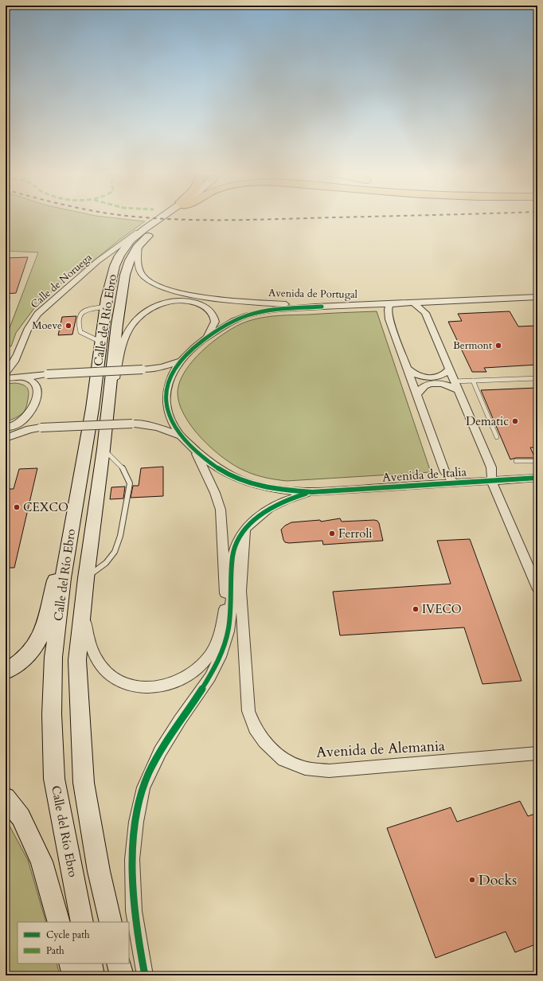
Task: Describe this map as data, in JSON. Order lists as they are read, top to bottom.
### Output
{
  "streets": {
    "main road": ["Calle del Río Ebro"],
    "street": [
      "Calle de Noruega",
      "Avenida de Portugal",
      "Avenida de Italia",
      "Avenida de Alemania"
    ]
  },
  "crossings": [
    ["Calle de Noruega", "Calle del Río Ebro"],
    ["Avenida de Portugal", "Calle del Río Ebro"]
  ],
  "places": [
    "Moeve",
    "Bermont",
    "Dematic",
    "CEXCO",
    "Ferroli",
    "IVECO",
    "Docks"
  ],
  "legend": ["Cycle path", "Path"]
}
